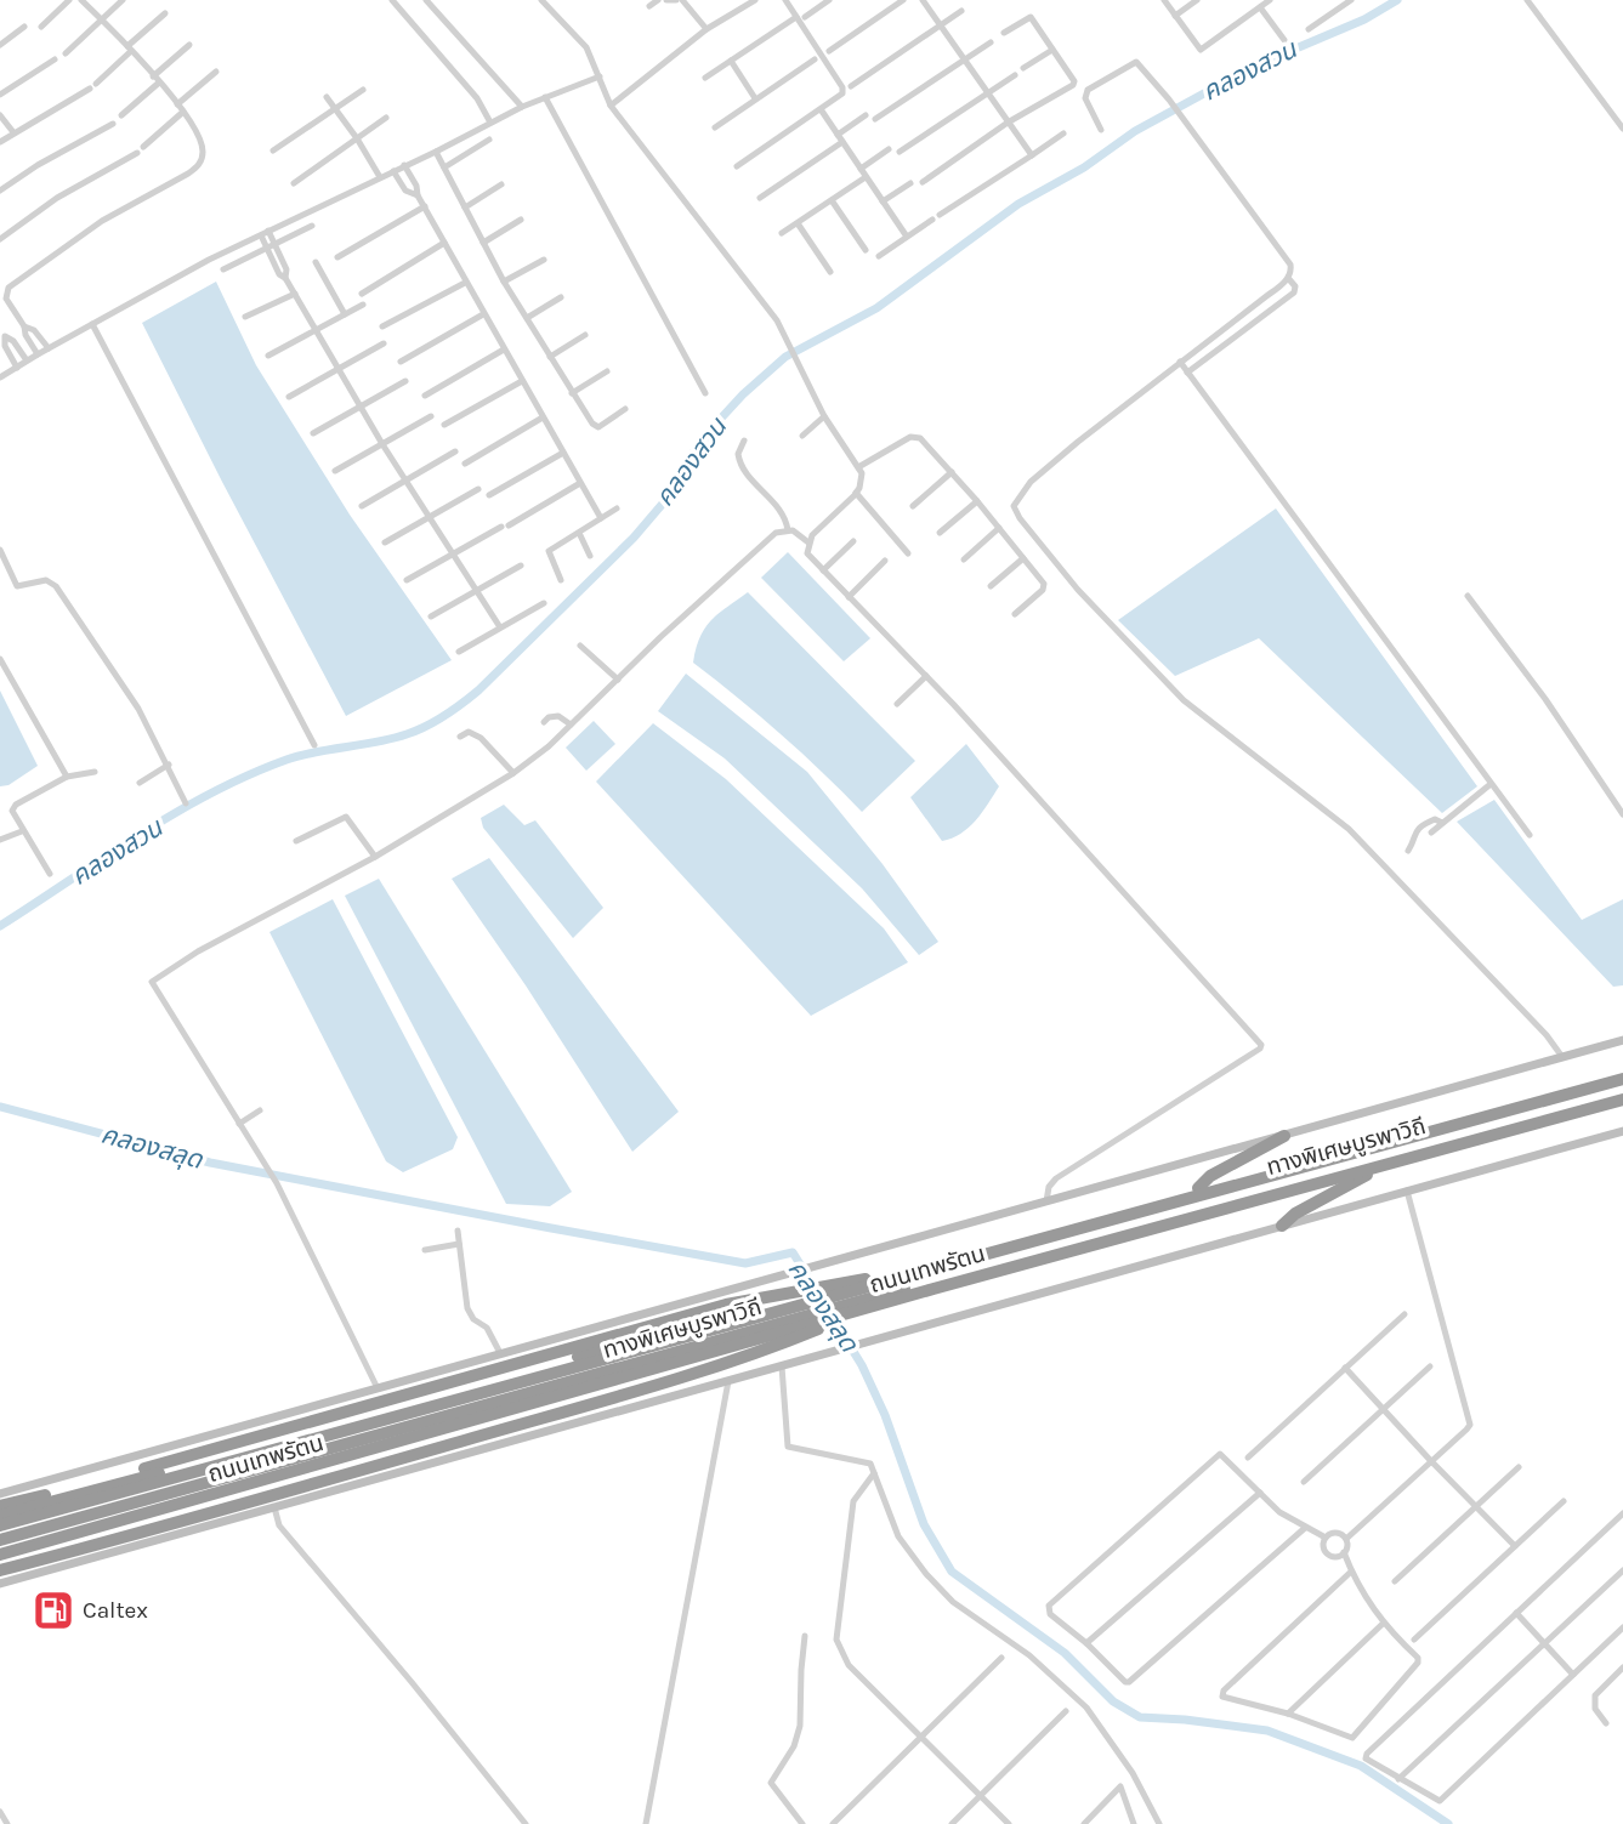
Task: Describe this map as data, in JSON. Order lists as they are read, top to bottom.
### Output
{
  "streets": {
    "highway": ["ทางพิเศษบูรพาวิถี", "ถนนเทพรัตน"]
  },
  "crossings": [
    ["ทางพิเศษบูรพาวิถี", "ถนนเทพรัตน"]
  ],
  "water": ["คลองสวน", "คลองสลุด"],
  "places": {
    "fuel station": ["Caltex"]
  }
}
